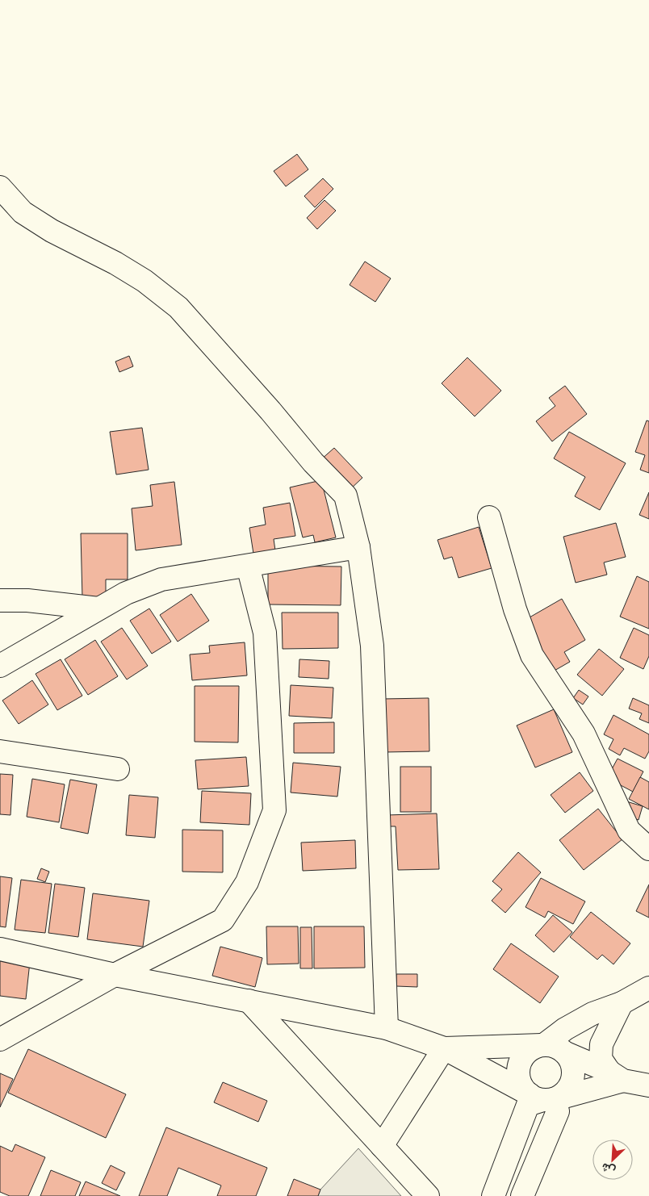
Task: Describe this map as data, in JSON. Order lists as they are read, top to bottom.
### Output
{
  "north": "bottom left"
}
